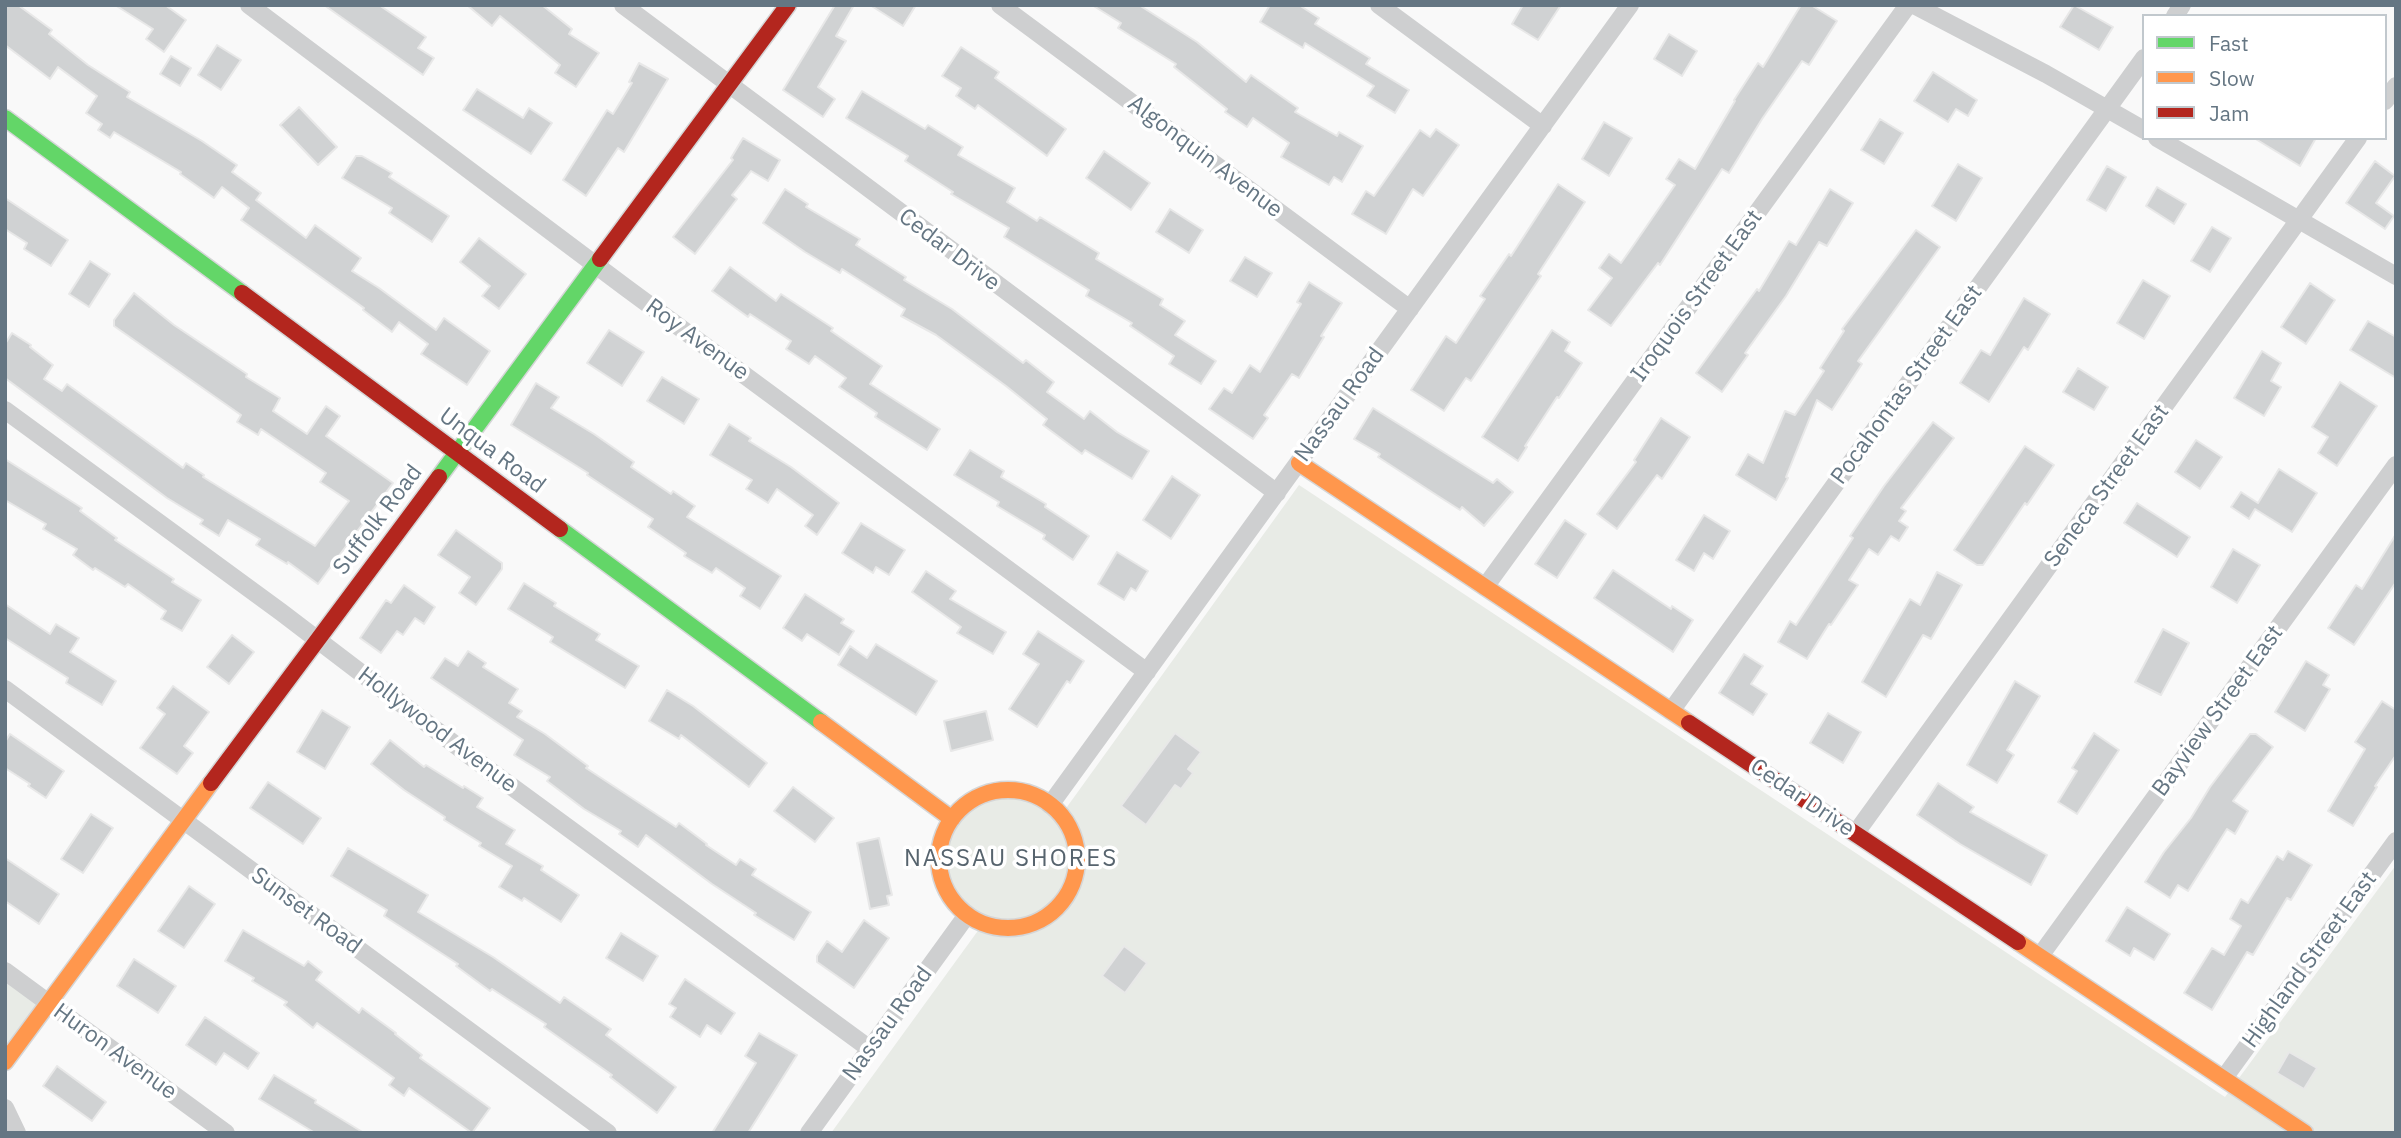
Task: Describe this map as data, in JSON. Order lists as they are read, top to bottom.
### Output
{
  "streets": {
    "street": [
      "Algonquin Avenue",
      "Cedar Drive",
      "Iroquois Street East",
      "Roy Avenue",
      "Pocahontas Street East",
      "Nassau Road",
      "Unqua Road",
      "Seneca Street East",
      "Suffolk Road",
      "Bayview Street East",
      "Hollywood Avenue",
      "Sunset Road",
      "Highland Street East",
      "Huron Avenue"
    ]
  },
  "crossings": [
    ["Algonquin Avenue", "Nassau Road"],
    ["Cedar Drive", "Iroquois Street East"],
    ["Cedar Drive", "Pocahontas Street East"],
    ["Cedar Drive", "Nassau Road"],
    ["Cedar Drive", "Seneca Street East"],
    ["Cedar Drive", "Suffolk Road"],
    ["Cedar Drive", "Bayview Street East"],
    ["Cedar Drive", "Highland Street East"],
    ["Roy Avenue", "Nassau Road"],
    ["Roy Avenue", "Suffolk Road"],
    ["Nassau Road", "Unqua Road"],
    ["Nassau Road", "Hollywood Avenue"],
    ["Unqua Road", "Suffolk Road"],
    ["Suffolk Road", "Hollywood Avenue"],
    ["Suffolk Road", "Sunset Road"],
    ["Suffolk Road", "Huron Avenue"]
  ],
  "districts": ["NASSAU SHORES"],
  "legend": ["Fast", "Slow", "Jam"]
}
